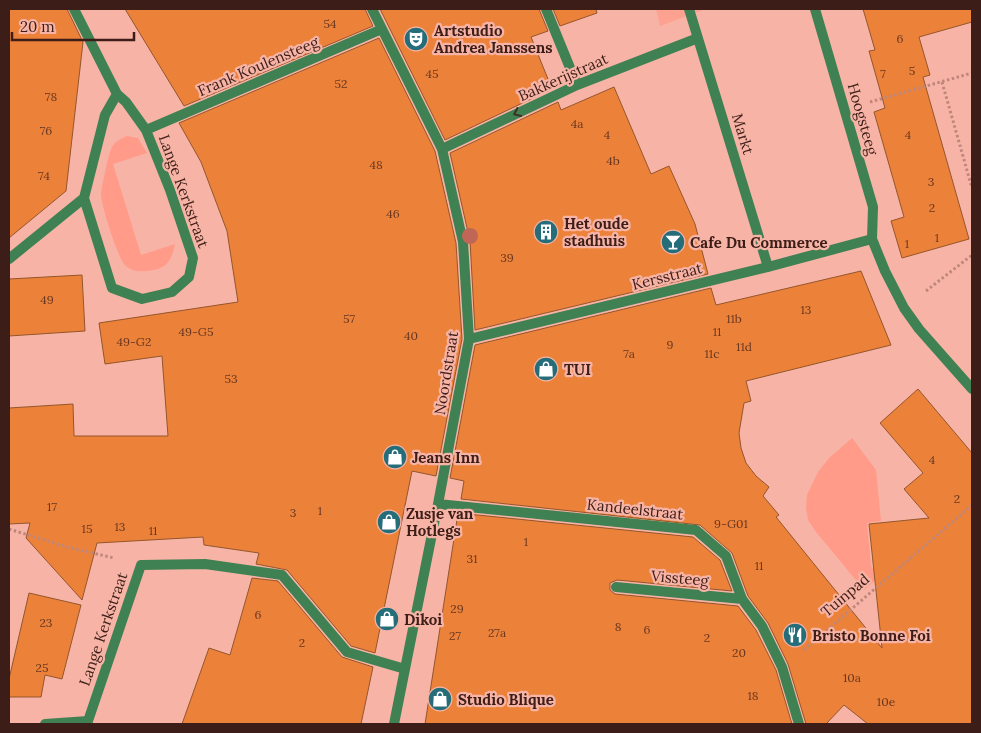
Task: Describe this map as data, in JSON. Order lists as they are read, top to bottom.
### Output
{
  "streets": {
    "street": [
      "Frank Koulensteeg",
      "Bakkerijstraat",
      "Hoogsteeg",
      "Markt",
      "Lange Kerkstraat",
      "Kersstraat",
      "Noordstraat",
      "Kandeelstraat",
      "Vissteeg"
    ],
    "path": ["Tuinpad"]
  },
  "crossings": [
    ["Frank Koulensteeg", "Lange Kerkstraat"],
    ["Frank Koulensteeg", "Noordstraat"],
    ["Bakkerijstraat", "Markt"],
    ["Bakkerijstraat", "Noordstraat"],
    ["Hoogsteeg", "Kersstraat"],
    ["Markt", "Kersstraat"],
    ["Lange Kerkstraat", "Noordstraat"],
    ["Kersstraat", "Noordstraat"],
    ["Noordstraat", "Kandeelstraat"],
    ["Kandeelstraat", "Vissteeg"],
    ["Kandeelstraat", "Tuinpad"]
  ],
  "one_way": ["Bakkerijstraat"],
  "places": {
    "theatre": ["Artstudio Andrea Janssens"],
    "building": ["Het oude stadhuis"],
    "bar": ["Cafe Du Commerce"],
    "shop": [
      "TUI",
      "Jeans Inn",
      "Zusje van Hotlegs",
      "Dikoi",
      "Studio Blique"
    ],
    "restaurant": ["Bristo Bonne Foi"]
  },
  "house_numbers": [
    "54",
    "6",
    "5",
    "45",
    "7",
    "52",
    "78",
    "4a",
    "76",
    "4",
    "4",
    "4b",
    "48",
    "74",
    "3",
    "2",
    "46",
    "1",
    "1",
    "39",
    "49",
    "13",
    "57",
    "11b",
    "49-G5",
    "11",
    "40",
    "49-G2",
    "9",
    "11d",
    "7a",
    "11c",
    "53",
    "4",
    "2",
    "17",
    "1",
    "3",
    "9-G01",
    "13",
    "15",
    "11",
    "1",
    "31",
    "11",
    "29",
    "6",
    "23",
    "8",
    "6",
    "27a",
    "27",
    "2",
    "2",
    "20",
    "25",
    "10a",
    "18",
    "10e"
  ],
  "scale_bar": "20 m"
}
